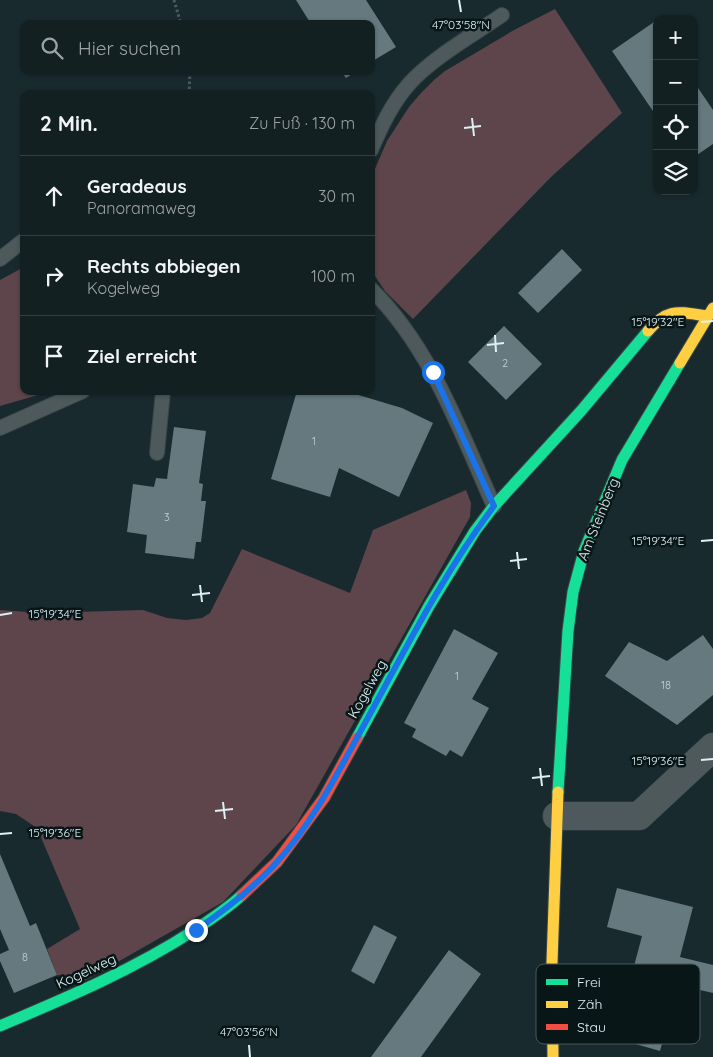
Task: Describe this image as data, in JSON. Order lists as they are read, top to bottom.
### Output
{
  "streets": {
    "street": ["Am Steinberg", "Kogelweg"]
  },
  "crossings": [
    ["Am Steinberg", "Kogelweg"]
  ],
  "house_numbers": [
    "2",
    "1",
    "3",
    "1",
    "18",
    "8"
  ],
  "legend": ["Frei", "Zäh", "Stau"],
  "page": {
    "map_buttons": ["+", "−"],
    "search": "Hier suchen",
    "heading": ["2 Min.", "Zu Fuß · 130 m"],
    "list": [
      ["Geradeaus", "Panoramaweg", "30 m"],
      ["Rechts abbiegen", "Kogelweg", "100 m"],
      "Ziel erreicht"
    ]
  },
  "coordinates": [
    "47°03'58\"N",
    "15°19'32\"E",
    "15°19'34\"E",
    "15°19'36\"E",
    "47°03'56\"N"
  ]
}
